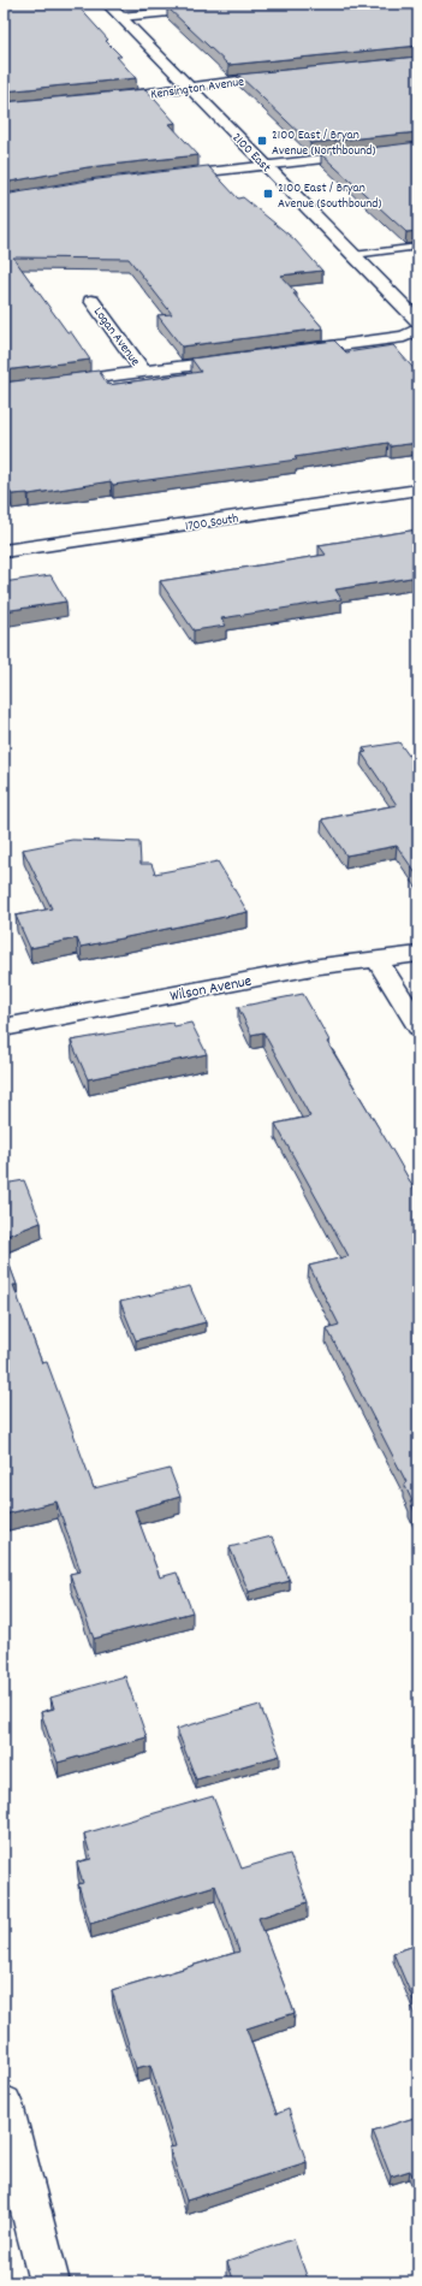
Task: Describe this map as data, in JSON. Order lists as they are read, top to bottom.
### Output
{
  "streets": {
    "street": [
      "Kensington Avenue",
      "2100 East",
      "Logan Avenue",
      "1700 South",
      "Wilson Avenue"
    ]
  },
  "crossings": [
    ["Kensington Avenue", "2100 East"]
  ],
  "places": {
    "transit": ["2100 East / Bryan Avenue (Northbound)", "2100 East / Bryan Avenue (Southbound)"]
  }
}
